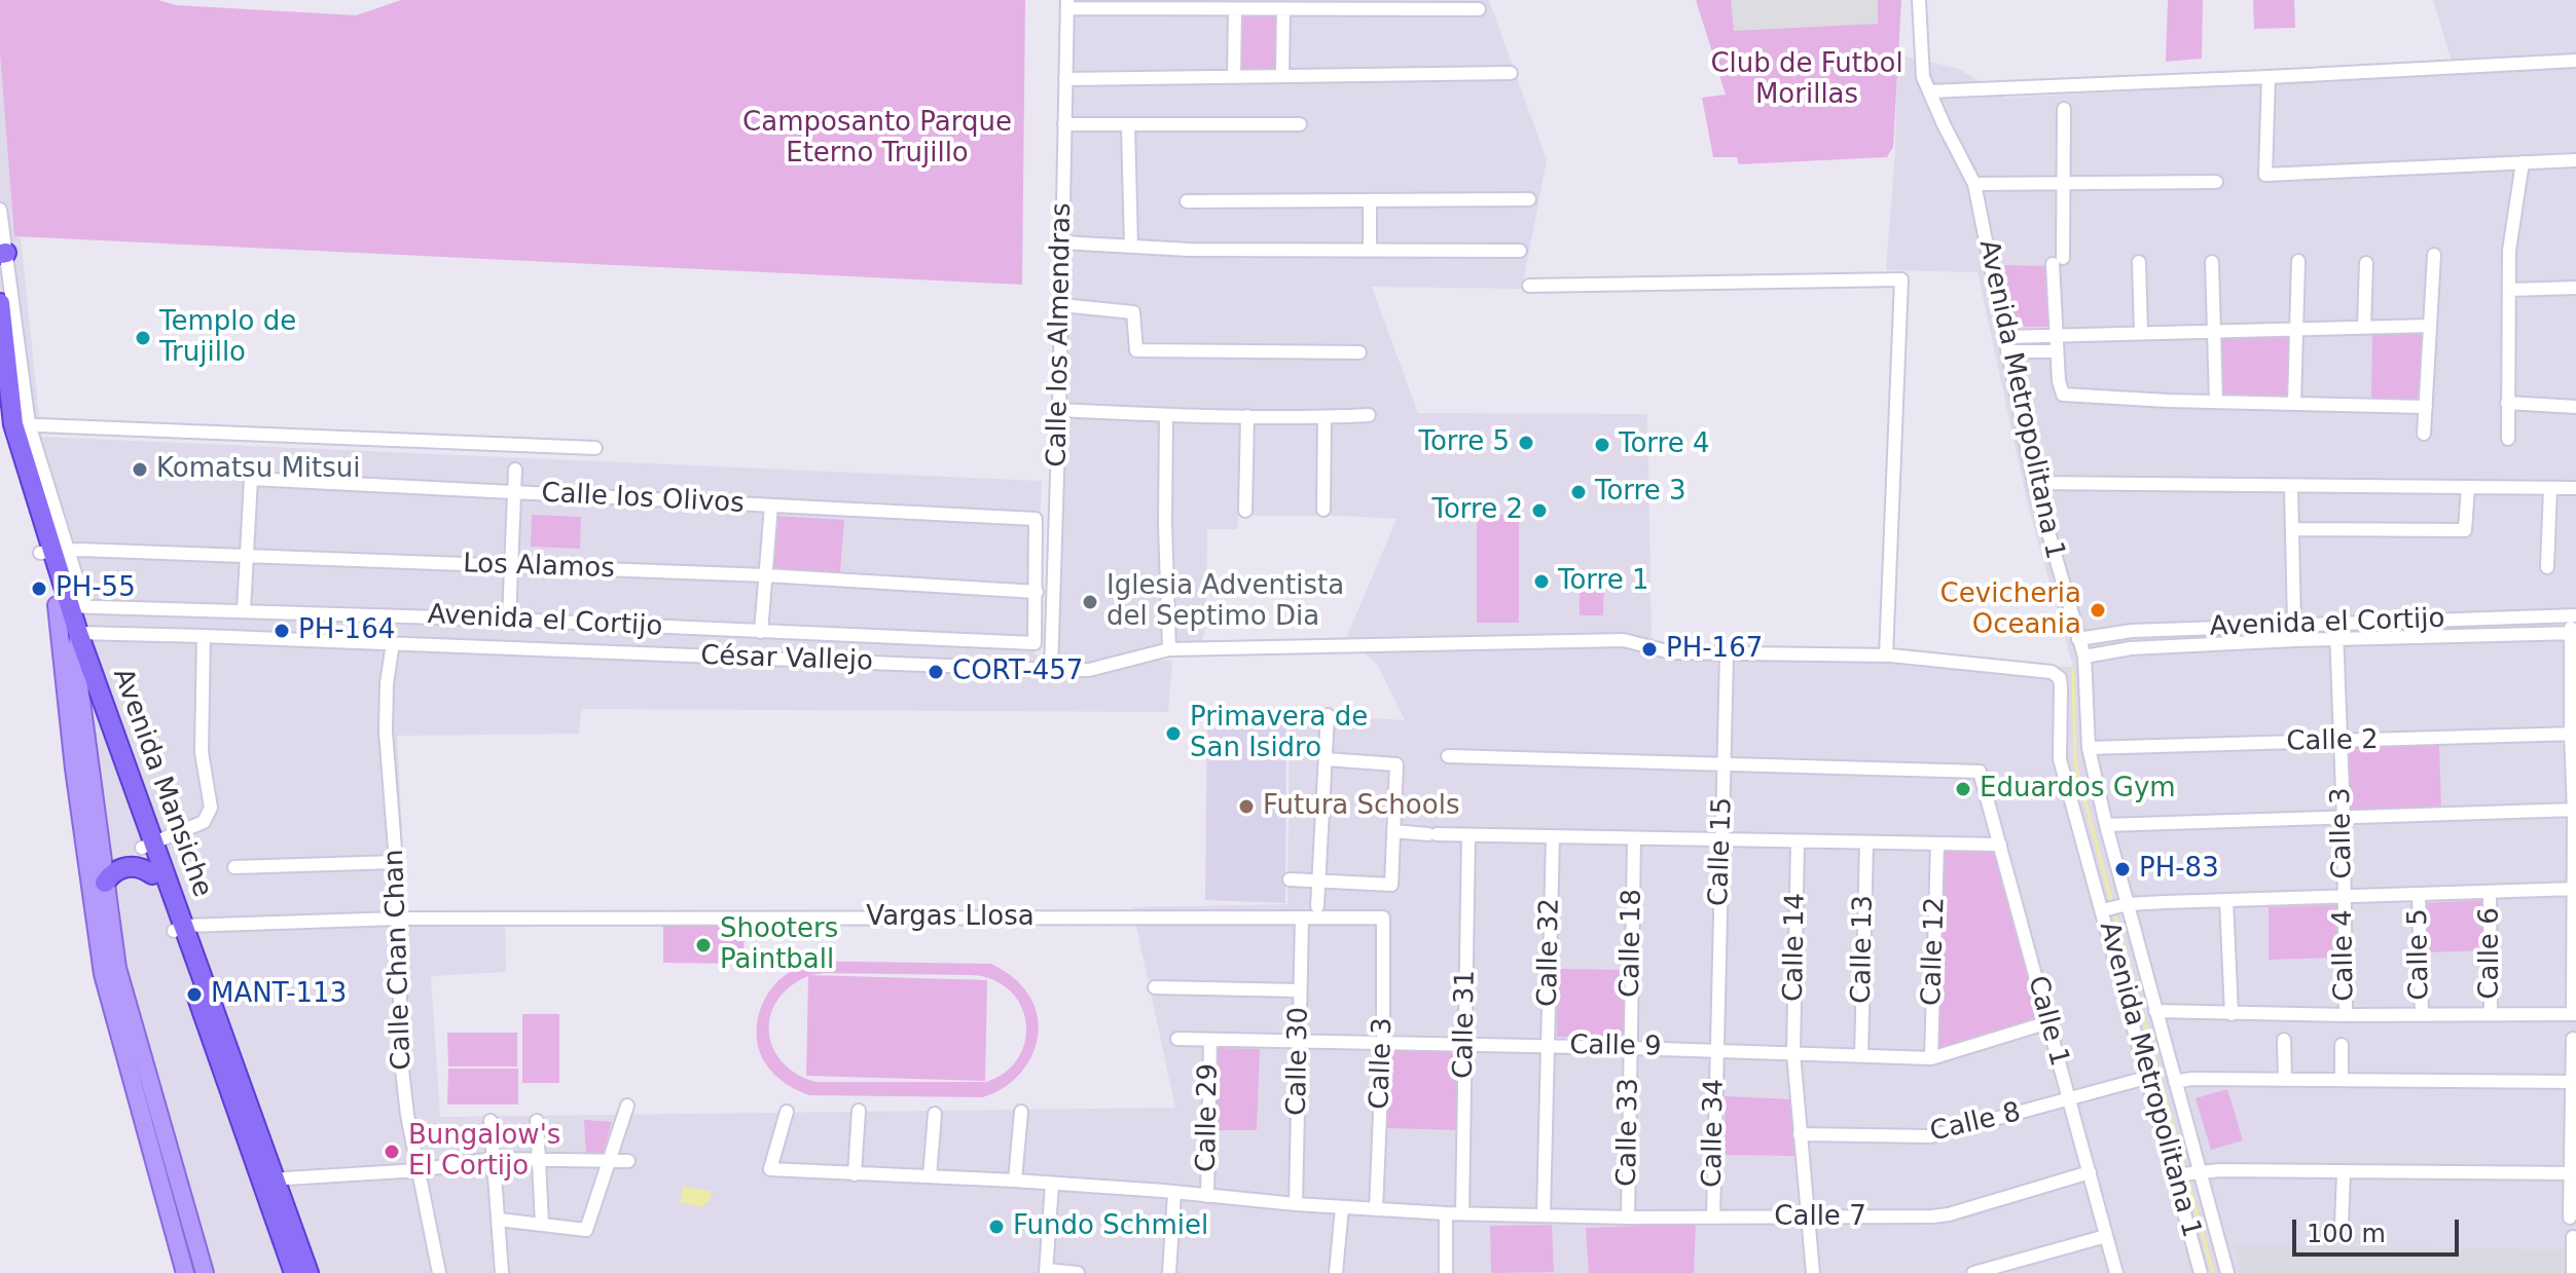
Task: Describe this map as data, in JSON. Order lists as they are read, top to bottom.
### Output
{
  "streets": {
    "highway": ["Avenida Mansiche"],
    "street": [
      "Calle los Almendras",
      "Avenida Metropolitana 1",
      "Calle los Olivos",
      "Los Alamos",
      "Avenida el Cortijo",
      "César Vallejo",
      "Calle 2",
      "Calle 3",
      "Calle 15",
      "Vargas Llosa",
      "Calle 18",
      "Calle 14",
      "Calle 13",
      "Calle 12",
      "Calle 32",
      "Calle 6",
      "Calle 5",
      "Calle 4",
      "Calle Chan Chan",
      "Calle 1",
      "Calle 31",
      "Calle 9",
      "Calle 30",
      "Calle 29",
      "Calle 8",
      "Calle 33",
      "Calle 34",
      "Calle 7"
    ]
  },
  "crossings": [
    ["Calle los Almendras", "César Vallejo"],
    ["Avenida Metropolitana 1", "Avenida el Cortijo"],
    ["Avenida Metropolitana 1", "César Vallejo"],
    ["Avenida Metropolitana 1", "Calle 2"],
    ["Avenida Metropolitana 1", "Calle 8"],
    ["Calle los Olivos", "Los Alamos"],
    ["Calle los Olivos", "Avenida el Cortijo"],
    ["Los Alamos", "Avenida el Cortijo"],
    ["Los Alamos", "Avenida Mansiche"],
    ["Avenida el Cortijo", "Avenida Mansiche"],
    ["Avenida el Cortijo", "Calle 3"],
    ["César Vallejo", "Avenida Mansiche"],
    ["César Vallejo", "Calle 15"],
    ["César Vallejo", "Calle Chan Chan"],
    ["Calle 2", "Calle 3"],
    ["Avenida Mansiche", "Vargas Llosa"],
    ["Calle 3", "Vargas Llosa"],
    ["Calle 3", "Calle 4"],
    ["Calle 3", "Calle 9"],
    ["Calle 3", "Calle 7"],
    ["Calle 15", "Calle 1"],
    ["Calle 15", "Calle 9"],
    ["Calle 15", "Calle 34"],
    ["Vargas Llosa", "Calle Chan Chan"],
    ["Vargas Llosa", "Calle 30"],
    ["Calle 18", "Calle 9"],
    ["Calle 18", "Calle 33"],
    ["Calle 14", "Calle 9"],
    ["Calle 14", "Calle 8"],
    ["Calle 14", "Calle 7"],
    ["Calle 13", "Calle 9"],
    ["Calle 12", "Calle 9"],
    ["Calle 32", "Calle 9"],
    ["Calle 32", "Calle 7"],
    ["Calle 1", "Calle 9"],
    ["Calle 1", "Calle 8"],
    ["Calle 1", "Calle 7"],
    ["Calle 31", "Calle 9"],
    ["Calle 31", "Calle 7"],
    ["Calle 9", "Calle 30"],
    ["Calle 9", "Calle 29"],
    ["Calle 9", "Calle 33"],
    ["Calle 9", "Calle 34"],
    ["Calle 30", "Calle 7"],
    ["Calle 29", "Calle 7"],
    ["Calle 33", "Calle 7"],
    ["Calle 34", "Calle 7"]
  ],
  "parks": ["Club de Futbol Morillas", "Camposanto Parque Eterno Trujillo"],
  "places": [
    "Templo de Trujillo",
    "Torre 5",
    "Torre 4",
    "Komatsu Mitsui",
    "Torre 3",
    "Torre 2",
    "Torre 1",
    "PH-55",
    "Iglesia Adventista del Septimo Dia",
    "Cevicheria Oceania",
    "PH-164",
    "PH-167",
    "CORT-457",
    "Primavera de San Isidro",
    "Eduardos Gym",
    "Futura Schools",
    "PH-83",
    "Shooters Paintball",
    "MANT-113",
    "Bungalow's El Cortijo",
    "Fundo Schmiel"
  ],
  "scale_bar": "100 m"
}
